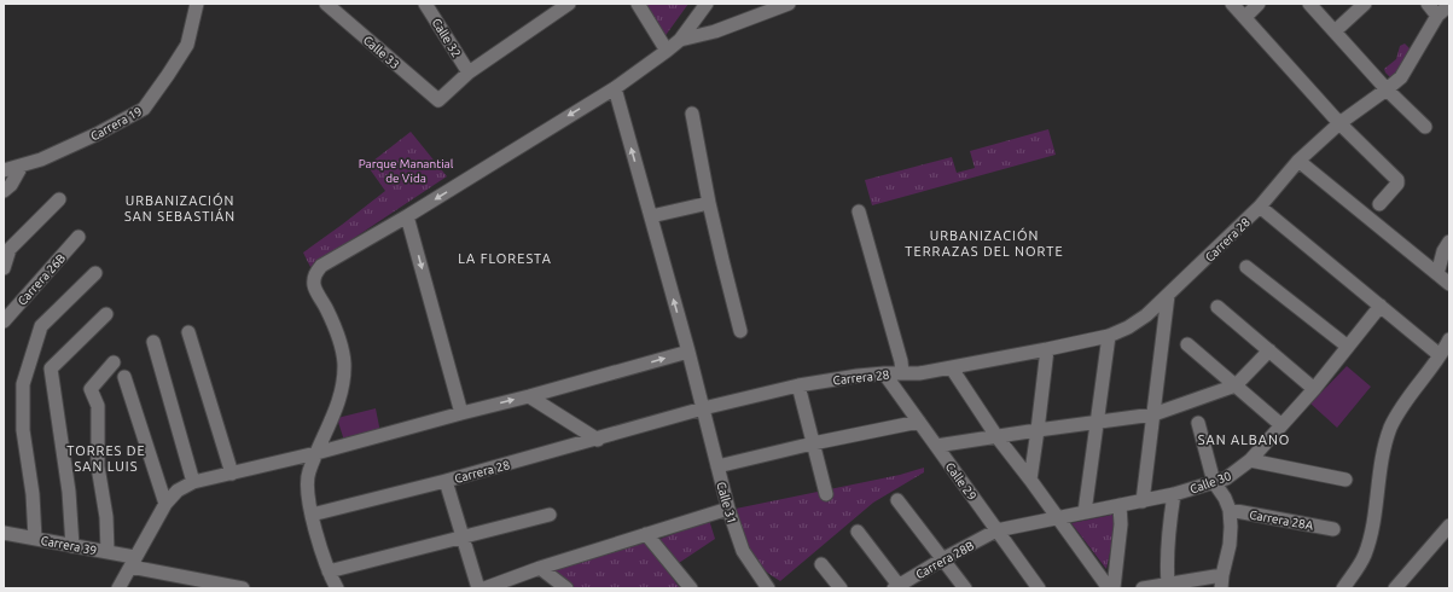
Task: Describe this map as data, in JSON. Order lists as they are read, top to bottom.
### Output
{
  "streets": {
    "street": [
      "Calle 32",
      "Calle 33",
      "Carrera 19",
      "Carrera 28",
      "Carrera 26B",
      "Calle 29",
      "Calle 30",
      "Calle 31",
      "Carrera 28A",
      "Carrera 39",
      "Carrera 28B"
    ]
  },
  "crossings": [
    ["Calle 32", "Calle 33"],
    ["Carrera 28", "Calle 29"],
    ["Carrera 28", "Calle 31"],
    ["Calle 29", "Calle 30"],
    ["Calle 29", "Carrera 28B"],
    ["Calle 30", "Carrera 28B"]
  ],
  "districts": [
    "URBANIZACIÓN SAN SEBASTIÁN",
    "URBANIZACIÓN TERRAZAS DEL NORTE",
    "LA FLORESTA",
    "SAN ALBANO",
    "TORRES DE SAN LUIS"
  ],
  "parks": ["Parque Manantial de Vida"]
}
